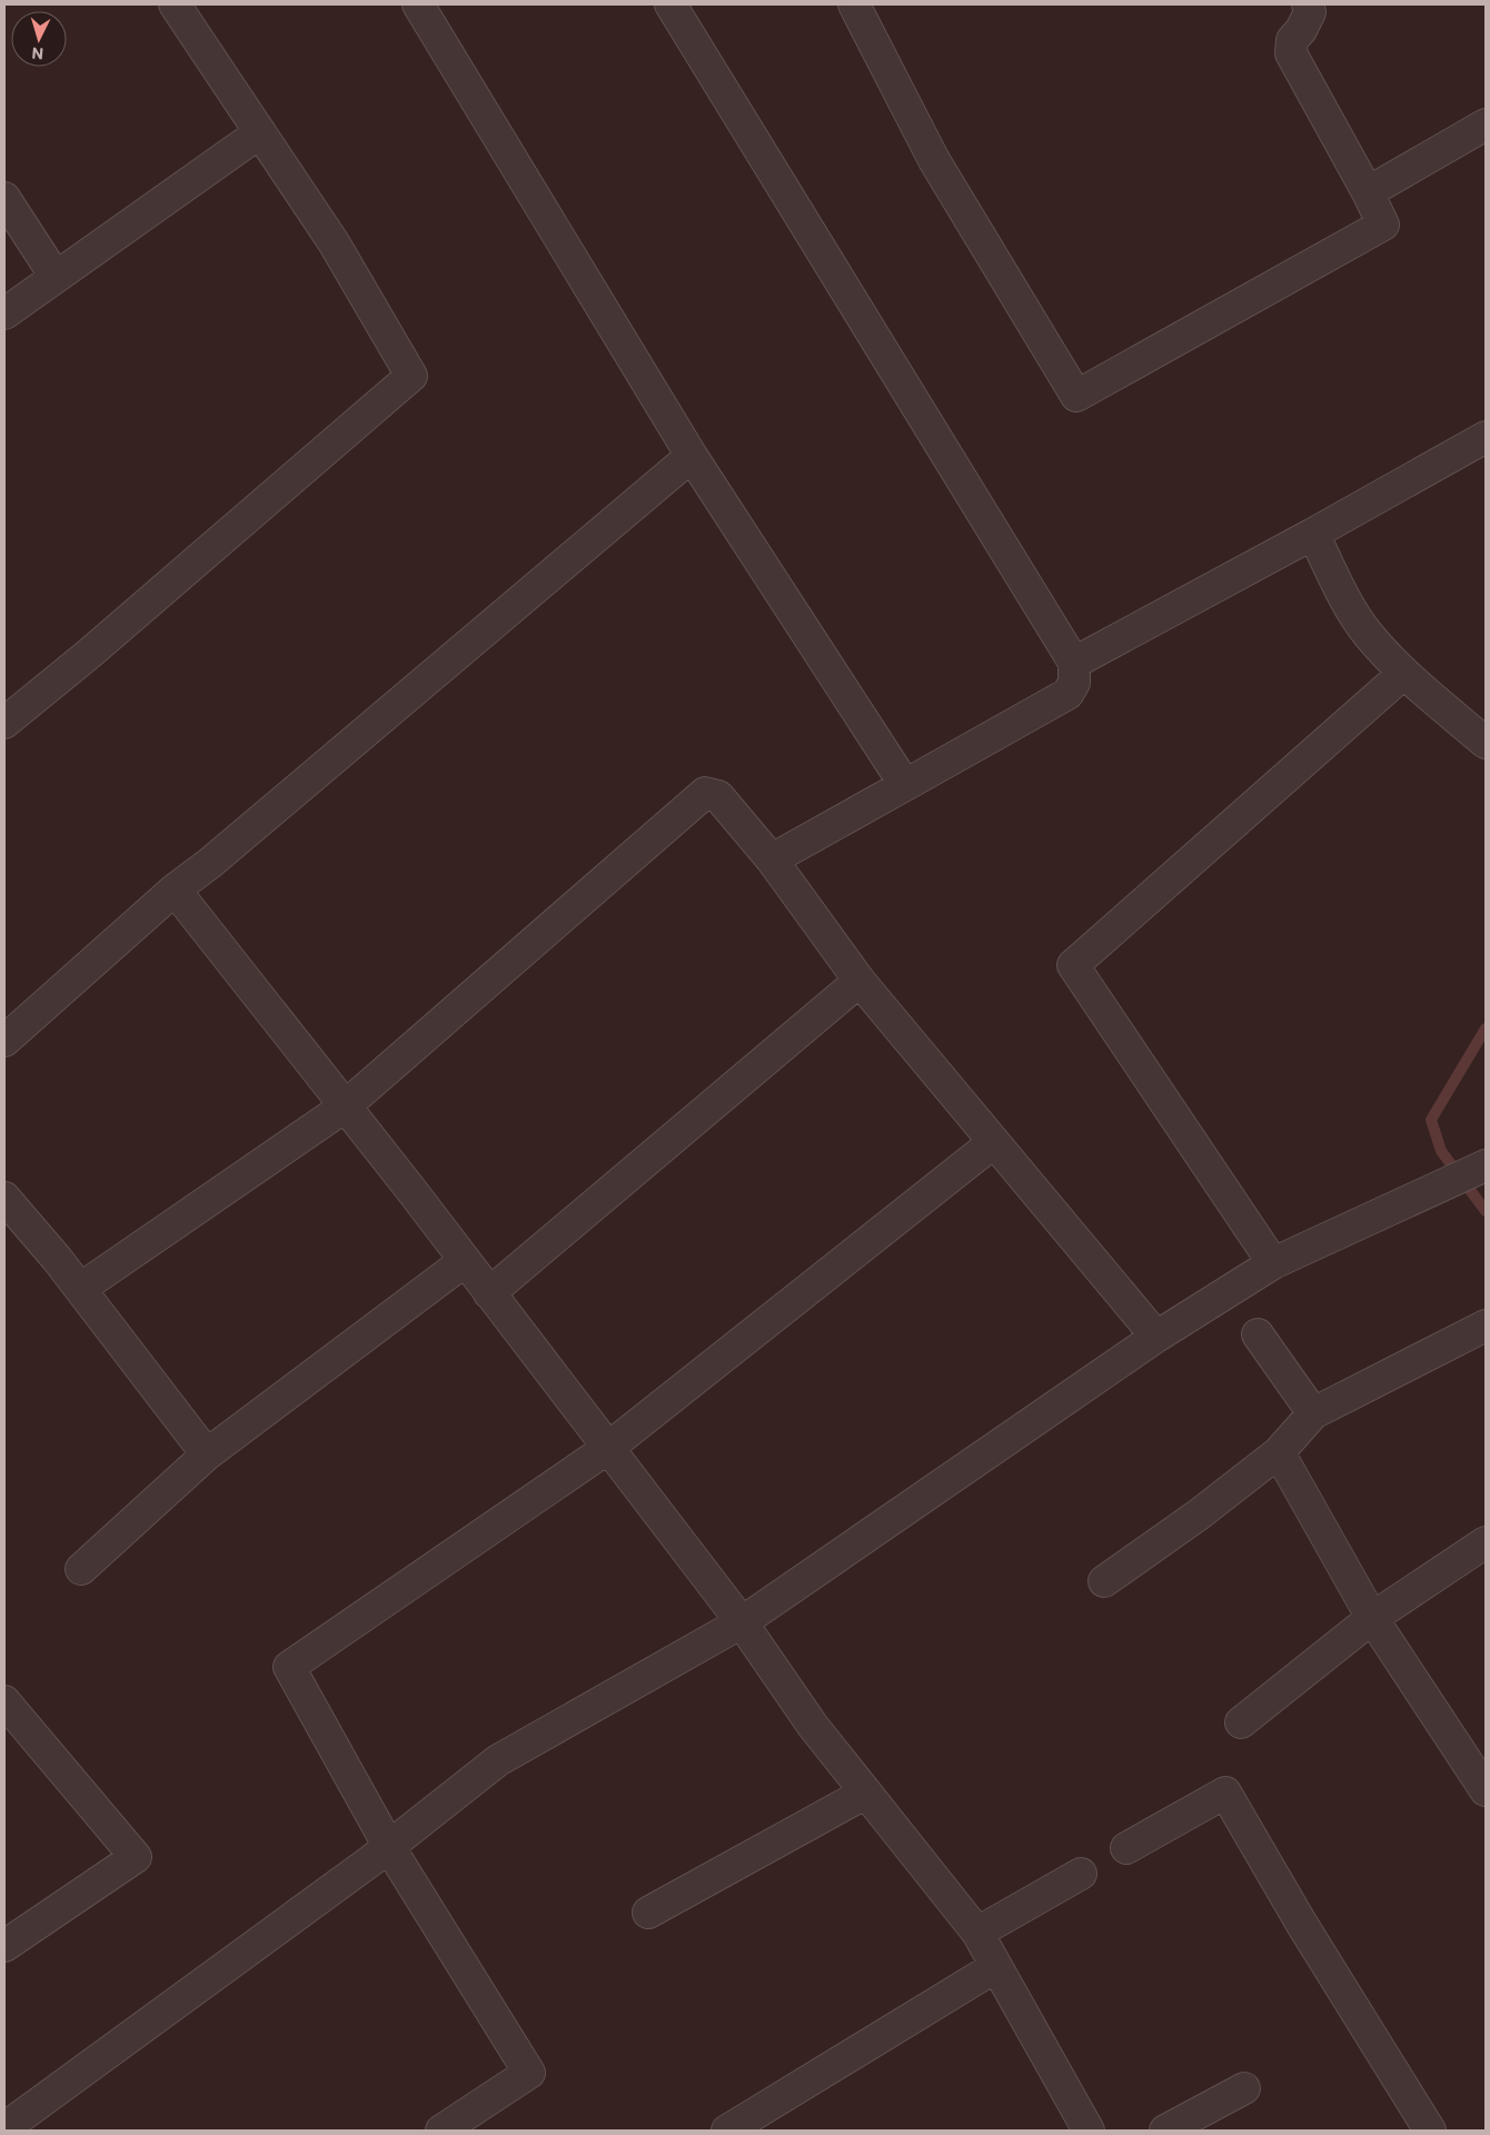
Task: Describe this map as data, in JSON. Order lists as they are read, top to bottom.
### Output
{
  "north": "bottom"
}
